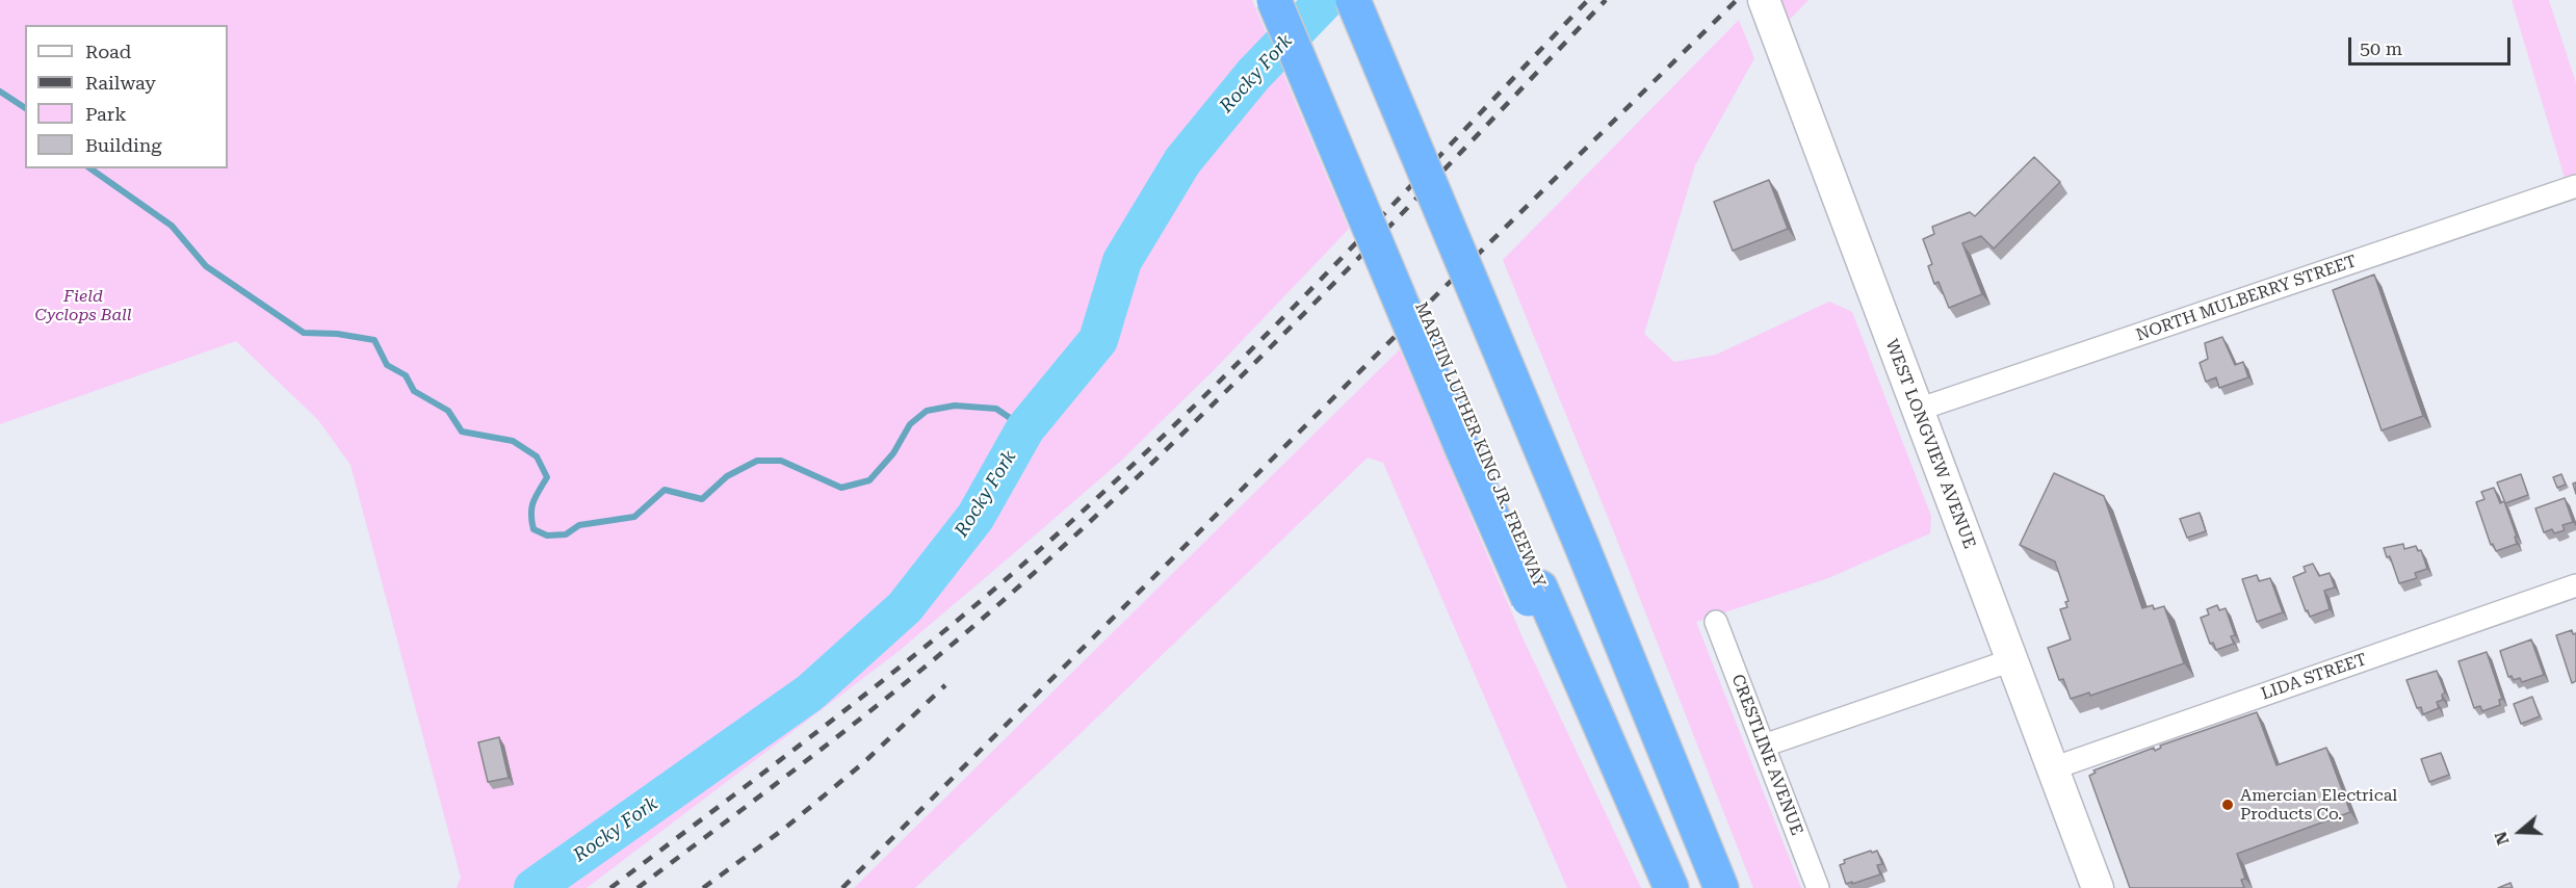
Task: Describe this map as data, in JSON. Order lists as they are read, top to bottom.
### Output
{
  "streets": {
    "highway": ["MARTIN LUTHER KING JR. FREEWAY"],
    "street": [
      "NORTH MULBERRY STREET",
      "WEST LONGVIEW AVENUE",
      "LIDA STREET",
      "CRESTLINE AVENUE"
    ]
  },
  "crossings": [
    ["NORTH MULBERRY STREET", "WEST LONGVIEW AVENUE"],
    ["WEST LONGVIEW AVENUE", "LIDA STREET"]
  ],
  "water": ["Rocky Fork"],
  "parks": ["Field Cyclops Ball"],
  "places": ["Amercian Electrical Products Co."],
  "legend": [
    "Road",
    "Railway",
    "Park",
    "Building"
  ],
  "scale_bar": "50 m",
  "north": "left"
}
